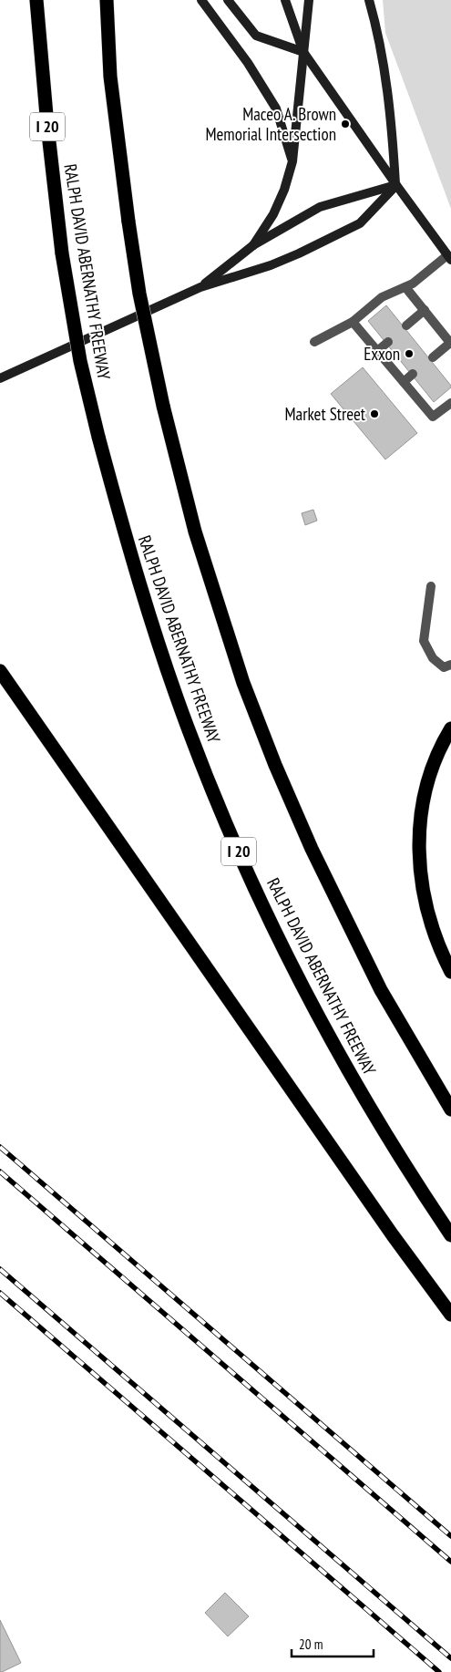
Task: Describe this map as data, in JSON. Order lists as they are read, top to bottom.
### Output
{
  "streets": {
    "highway": ["I 20", "RALPH DAVID ABERNATHY FREEWAY"]
  },
  "places": ["Maceo A. Brown Memorial Intersection", "Exxon", "Market Street"],
  "scale_bar": "20 m"
}
